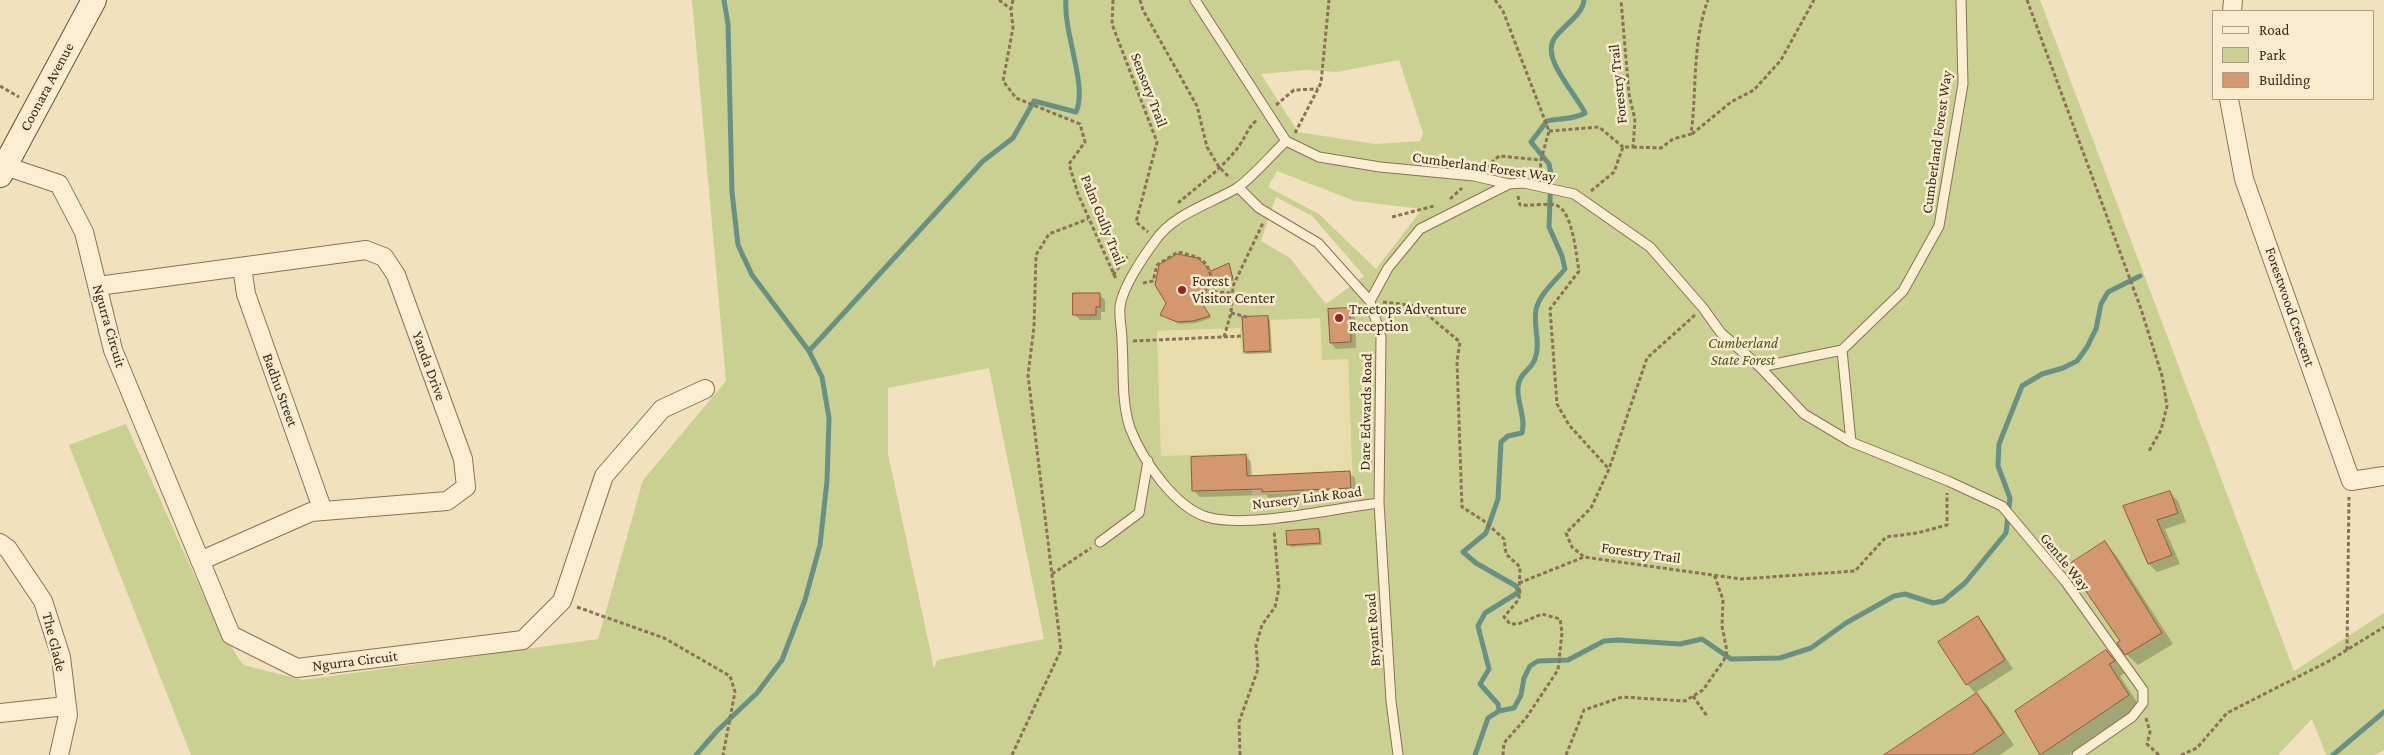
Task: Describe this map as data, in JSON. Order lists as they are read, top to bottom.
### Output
{
  "streets": {
    "street": [
      "Coonara Avenue",
      "Forestwood Crescent",
      "Ngurra Circuit",
      "Yanda Drive",
      "Badhu Street",
      "The Glade"
    ],
    "lane": [
      "Cumberland Forest Way",
      "Dare Edwards Road",
      "Nursery Link Road",
      "Gentle Way",
      "Bryant Road"
    ],
    "path": ["Forestry Trail", "Sensory Trail", "Palm Gully Trail"]
  },
  "crossings": [
    ["Forestry Trail", "Gentle Way"],
    ["Coonara Avenue", "Ngurra Circuit"],
    ["Sensory Trail", "Nursery Link Road"],
    ["Cumberland Forest Way", "Nursery Link Road"],
    ["Cumberland Forest Way", "Gentle Way"],
    ["Palm Gully Trail", "Nursery Link Road"],
    ["Ngurra Circuit", "Yanda Drive"],
    ["Yanda Drive", "Badhu Street"],
    ["Dare Edwards Road", "Nursery Link Road"],
    ["Dare Edwards Road", "Bryant Road"],
    ["Nursery Link Road", "Bryant Road"]
  ],
  "parks": ["Cumberland State Forest"],
  "places": ["Forest Visitor Center", "Treetops Adventure Reception"],
  "legend": ["Road", "Park", "Building"]
}
